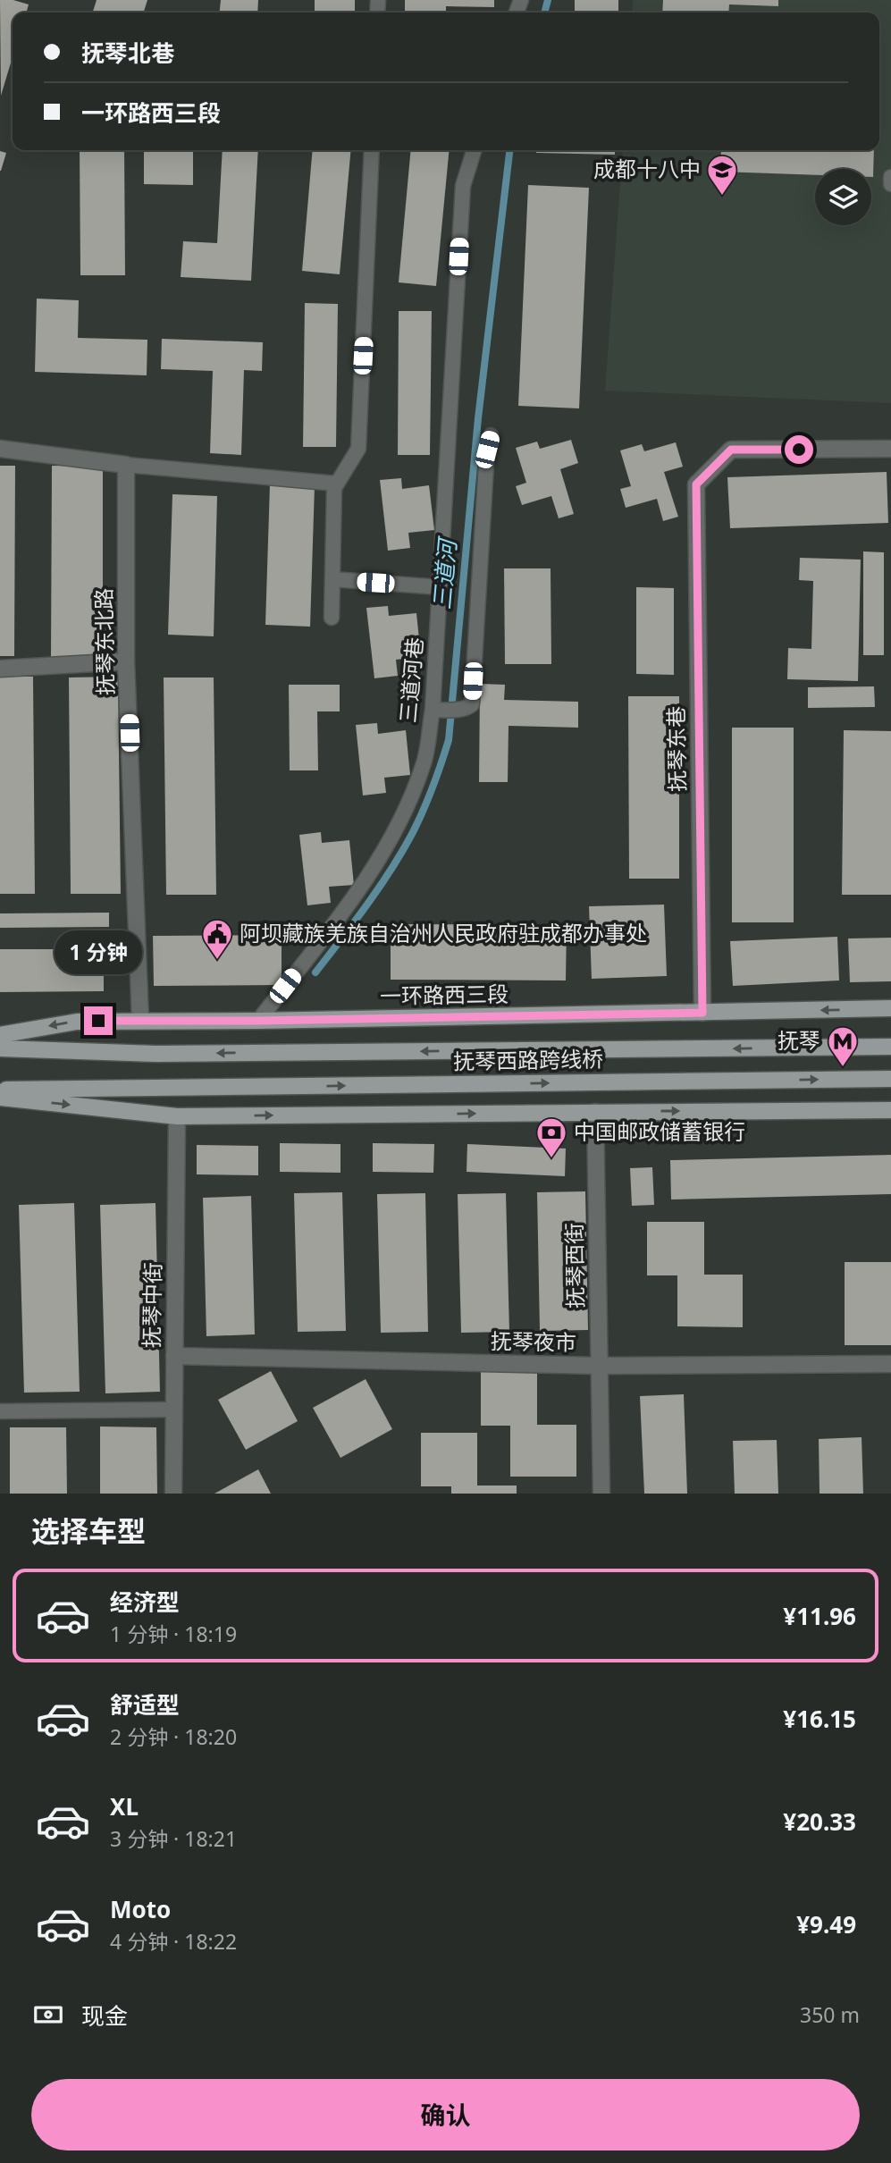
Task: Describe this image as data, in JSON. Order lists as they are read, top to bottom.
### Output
{
  "streets": {
    "main road": ["一环路西三段", "抚琴西路跨线桥"],
    "street": [
      "抚琴东北路",
      "抚琴东巷",
      "抚琴西街",
      "抚琴中街",
      "抚琴夜市"
    ],
    "lane": ["三道河巷"]
  },
  "crossings": [
    ["抚琴东北路", "一环路西三段"],
    ["三道河巷", "一环路西三段"],
    ["抚琴东巷", "一环路西三段"],
    ["抚琴西街", "抚琴夜市"],
    ["抚琴中街", "抚琴夜市"]
  ],
  "water": ["三道河"],
  "places": {
    "school or university": ["成都十八中"],
    "public building": ["阿坝藏族羌族自治州人民政府驻成都办事处"],
    "metro station": ["抚琴"],
    "bank": ["中国邮政储蓄银行"]
  },
  "page": {
    "banner": ["抚琴北巷", "一环路西三段"],
    "bubble": "1 分钟",
    "heading": "选择车型",
    "list": [
      {
        "name": "经济型",
        "note": "1 分钟 · 18:19",
        "value": "¥11.96"
      },
      {
        "name": "舒适型",
        "note": "2 分钟 · 18:20",
        "value": "¥16.15"
      },
      {
        "name": "XL",
        "note": "3 分钟 · 18:21",
        "value": "¥20.33"
      },
      {
        "name": "Moto",
        "note": "4 分钟 · 18:22",
        "value": "¥9.49"
      }
    ],
    "pay": ["现金", "350 m"],
    "buttons": "确认"
  }
}
